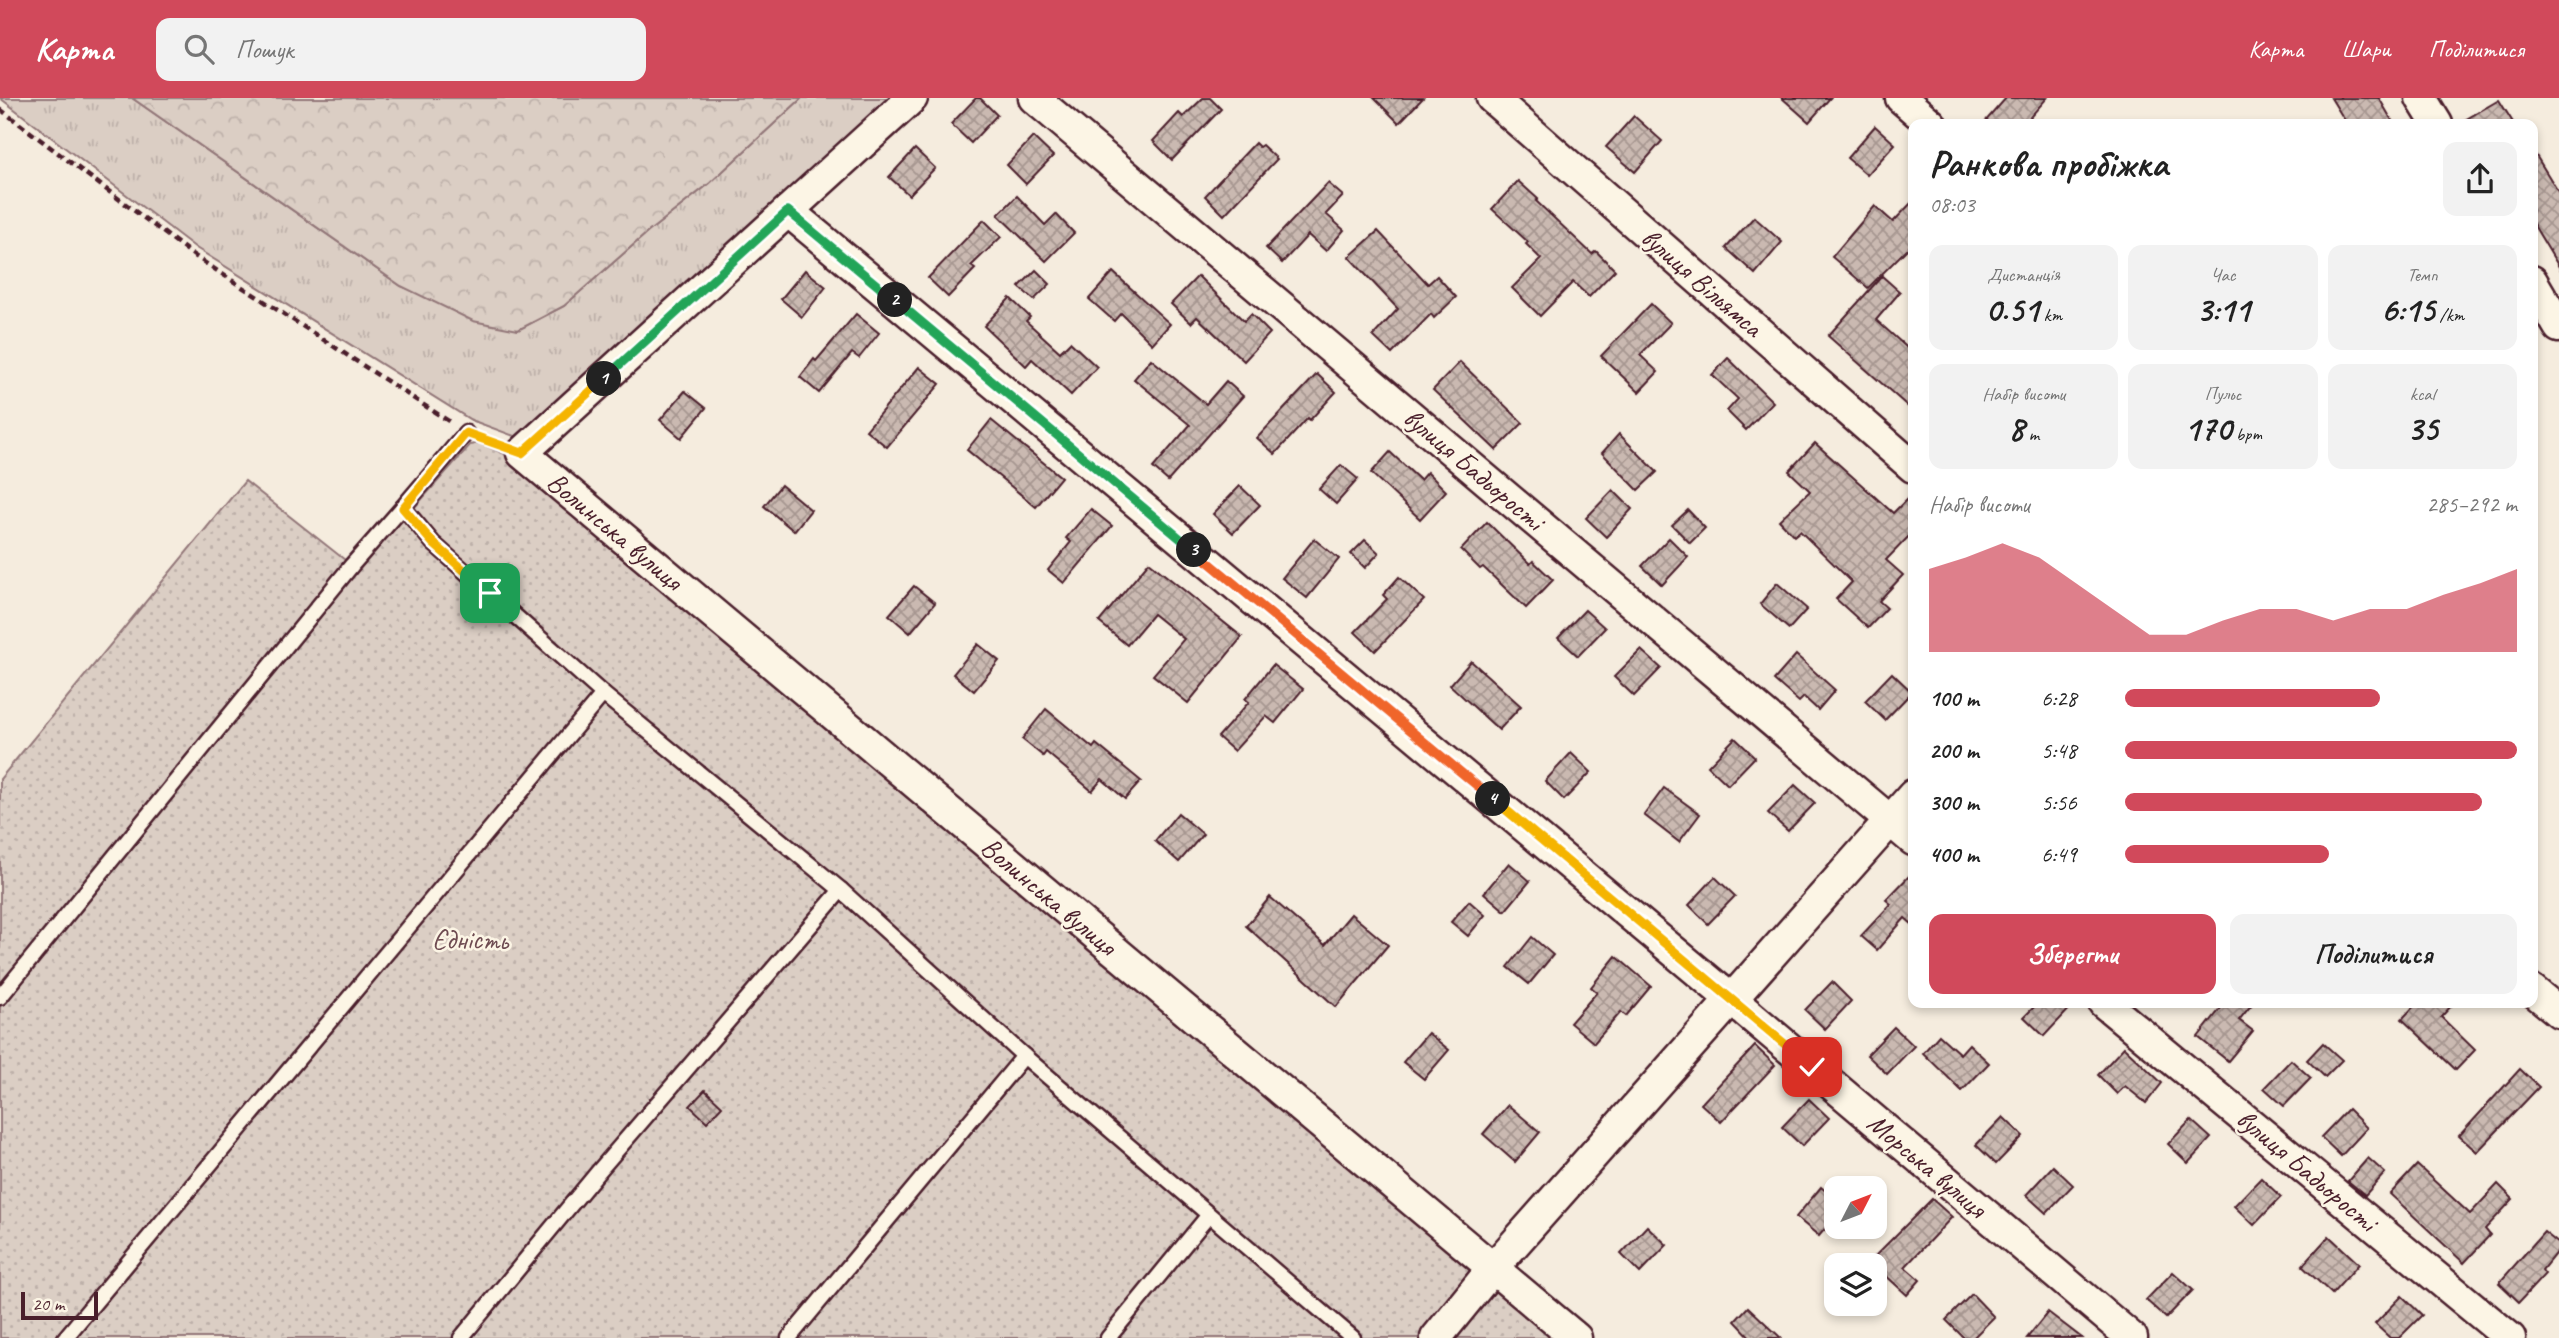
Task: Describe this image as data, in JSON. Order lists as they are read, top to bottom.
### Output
{
  "streets": {
    "street": [
      "вулиця Вільямса",
      "вулиця Бадьорості",
      "Волинська вулиця",
      "Морська вулиця"
    ]
  },
  "crossings": [
    ["Волинська вулиця", "Морська вулиця"]
  ],
  "parks": ["Єдність"],
  "scale_bar": "20 m",
  "north": "top right",
  "page": {
    "header": "Карта",
    "search": "Пошук",
    "nav": ["Карта", "Шари", "Поділитися"],
    "heading": ["Ранкова пробіжка", "08:03"],
    "stats": [
      ["Дистанція", "0.51 km"],
      ["Час", "3:11"],
      ["Темп", "6:15 /km"],
      ["Набір висоти", "8 m"],
      ["Пульс", "170 bpm"],
      ["kcal", "35"]
    ],
    "pins": [
      "2",
      "1",
      "3",
      "4"
    ],
    "chart": ["Набір висоти", "285–292 m"],
    "list": [
      {
        "name": "100 m",
        "note": "6:28"
      },
      {
        "name": "200 m",
        "note": "5:48"
      },
      {
        "name": "300 m",
        "note": "5:56"
      },
      {
        "name": "400 m",
        "note": "6:49"
      }
    ],
    "buttons": ["Зберегти", "Поділитися"],
    "scale": "20 m"
  }
}
